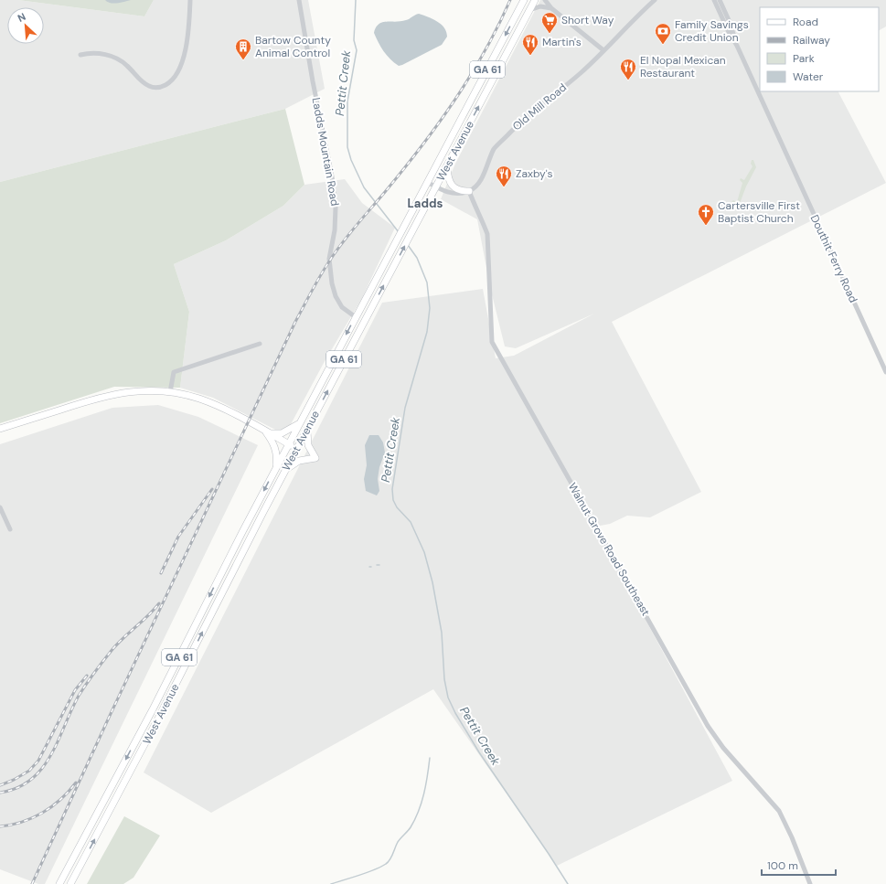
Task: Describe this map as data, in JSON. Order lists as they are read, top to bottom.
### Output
{
  "streets": {
    "main road": ["GA 61", "West Avenue"],
    "street": [
      "Old Mill Road",
      "Ladds Mountain Road",
      "Douthit Ferry Road",
      "Walnut Grove Road Southeast"
    ]
  },
  "crossings": [
    ["Old Mill Road", "Walnut Grove Road Southeast"],
    ["West Avenue", "Ladds Mountain Road"]
  ],
  "districts": ["Ladds"],
  "water": ["Pettit Creek"],
  "places": {
    "supermarket": ["Short Way"],
    "bank": ["Family Savings Credit Union"],
    "restaurant": ["Martin's", "El Nopal Mexican Restaurant", "Zaxby's"],
    "building": ["Bartow County Animal Control"],
    "church": ["Cartersville First Baptist Church"]
  },
  "legend": [
    "Road",
    "Railway",
    "Park",
    "Water"
  ],
  "scale_bar": "100 m",
  "north": "top left"
}
